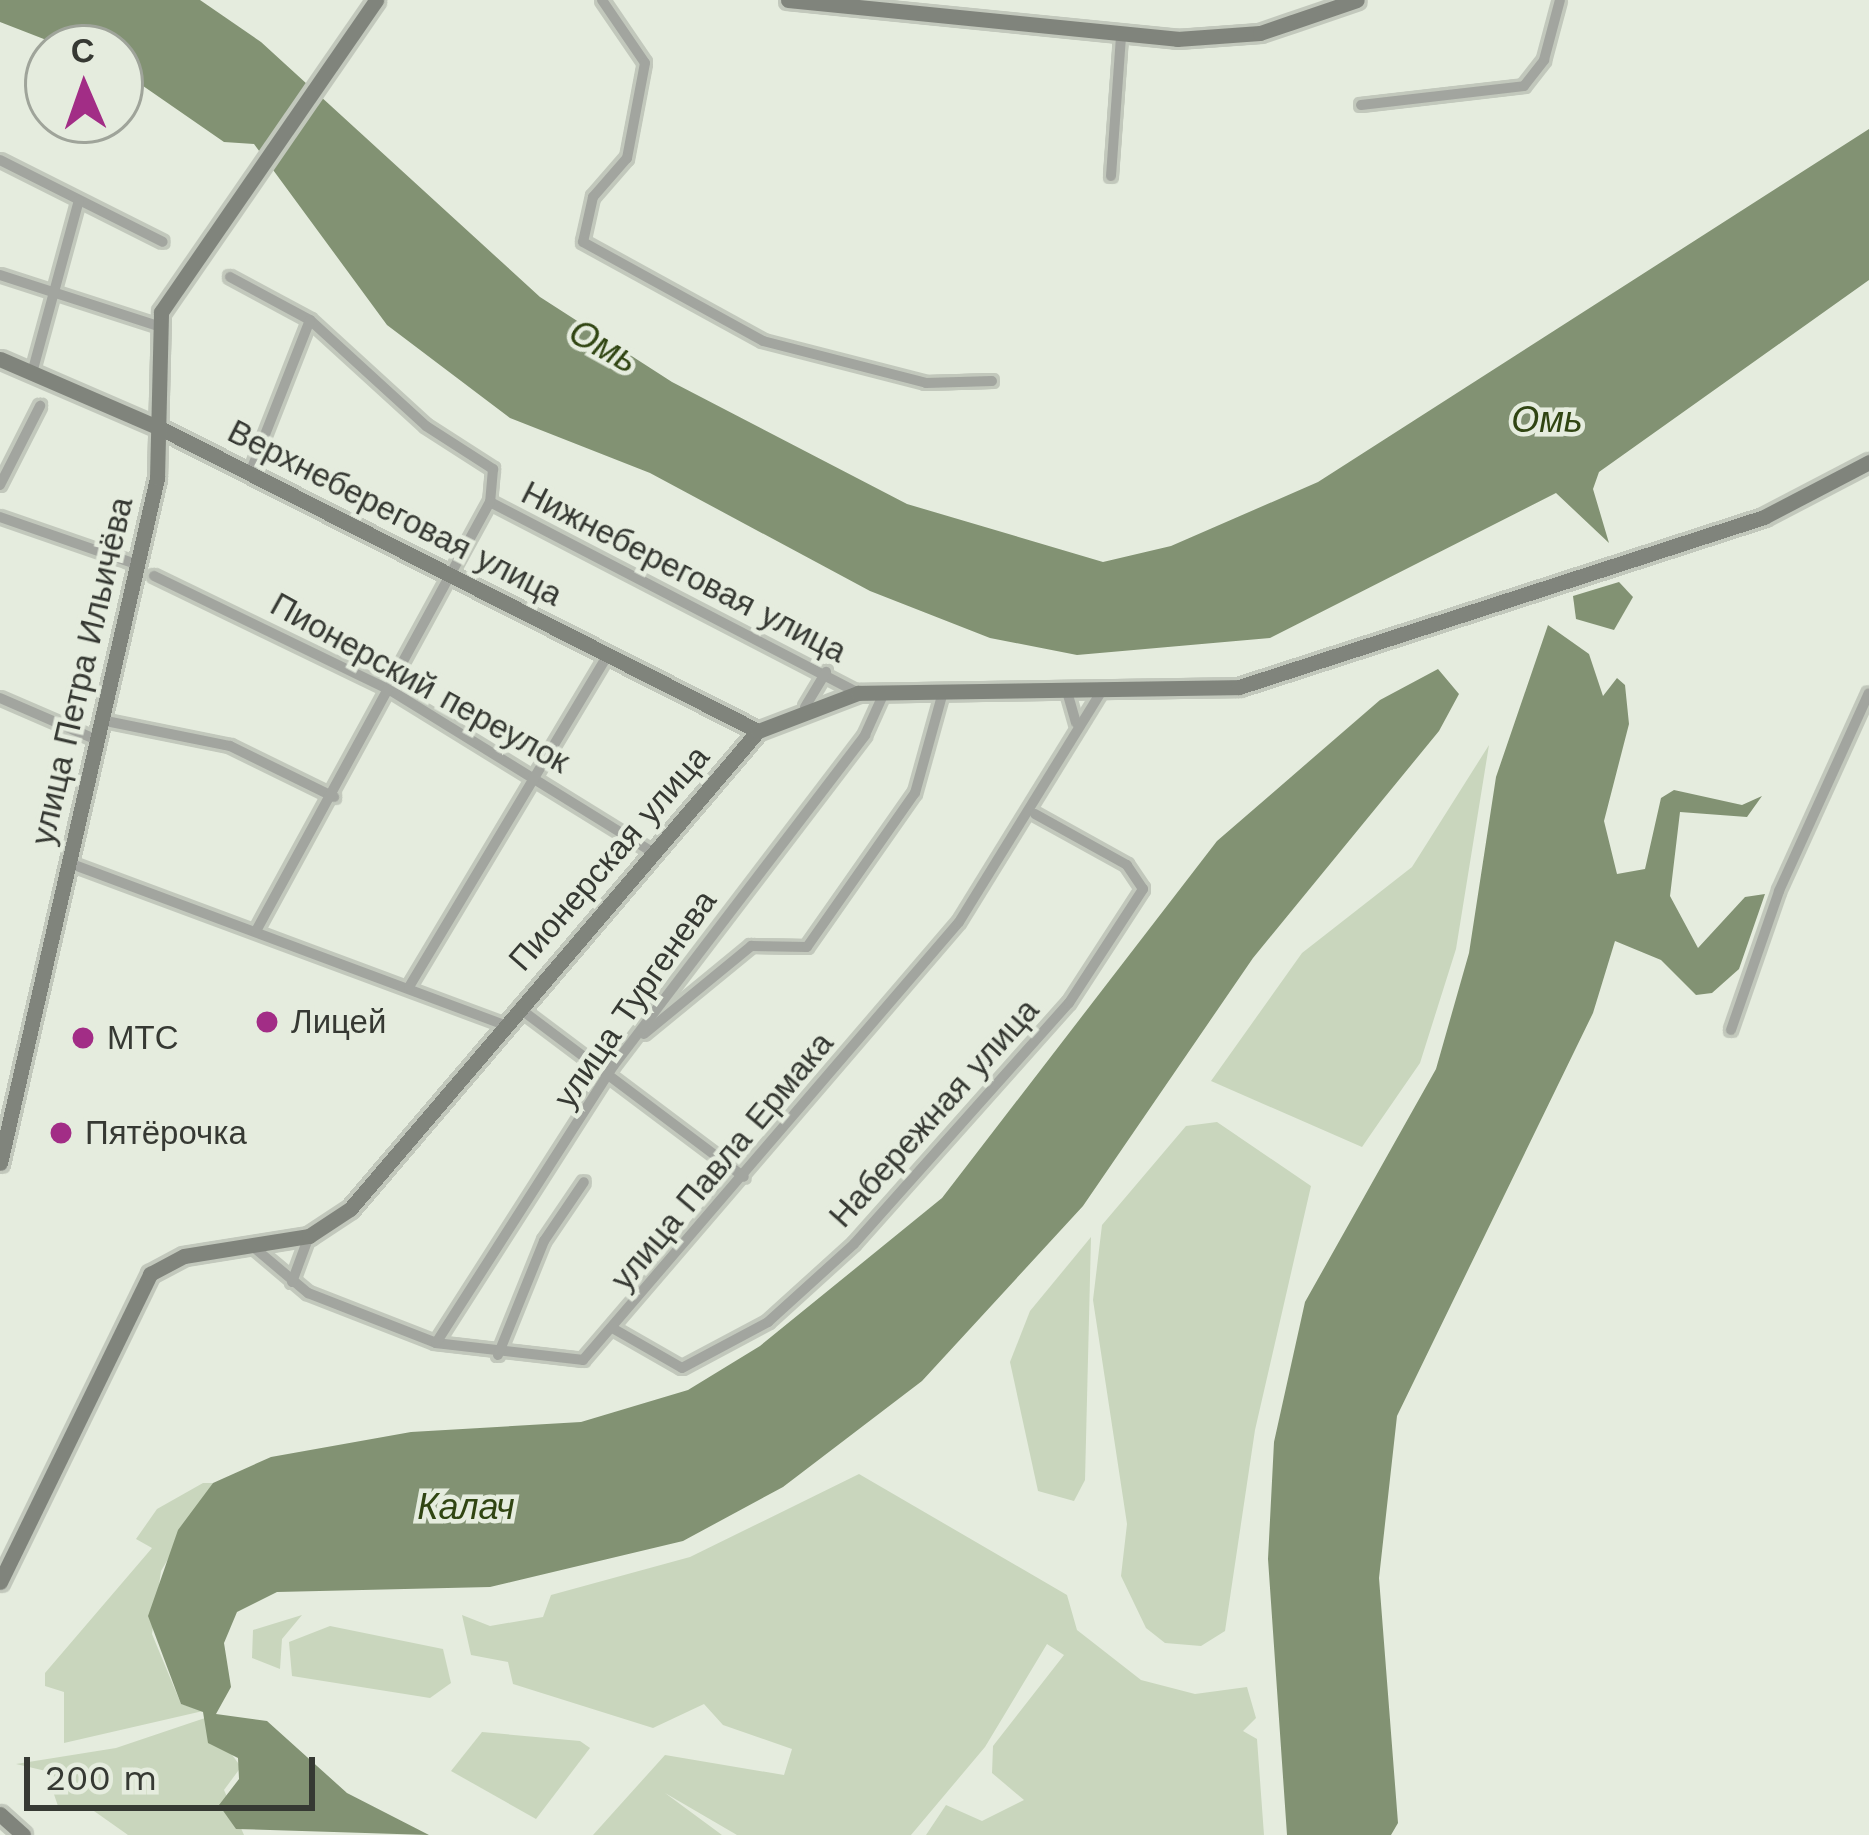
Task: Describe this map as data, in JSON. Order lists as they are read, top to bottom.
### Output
{
  "streets": {
    "street": [
      "Верхнебереговая улица",
      "Нижнебереговая улица",
      "улица Петра Ильичёва",
      "Пионерский переулок",
      "Пионерская улица",
      "улица Тургенева",
      "Набережная улица",
      "улица Павла Ермака"
    ]
  },
  "crossings": [
    ["Верхнебереговая улица", "улица Петра Ильичёва"],
    ["Верхнебереговая улица", "Пионерская улица"],
    ["Нижнебереговая улица", "Пионерская улица"],
    ["Пионерский переулок", "Пионерская улица"],
    ["Пионерская улица", "улица Тургенева"],
    ["Пионерская улица", "улица Павла Ермака"],
    ["улица Тургенева", "улица Павла Ермака"],
    ["Набережная улица", "улица Павла Ермака"]
  ],
  "water": ["Омь", "Калач"],
  "places": ["Лицей", "МТС", "Пятёрочка"],
  "scale_bar": "200 m",
  "north": "top"
}
